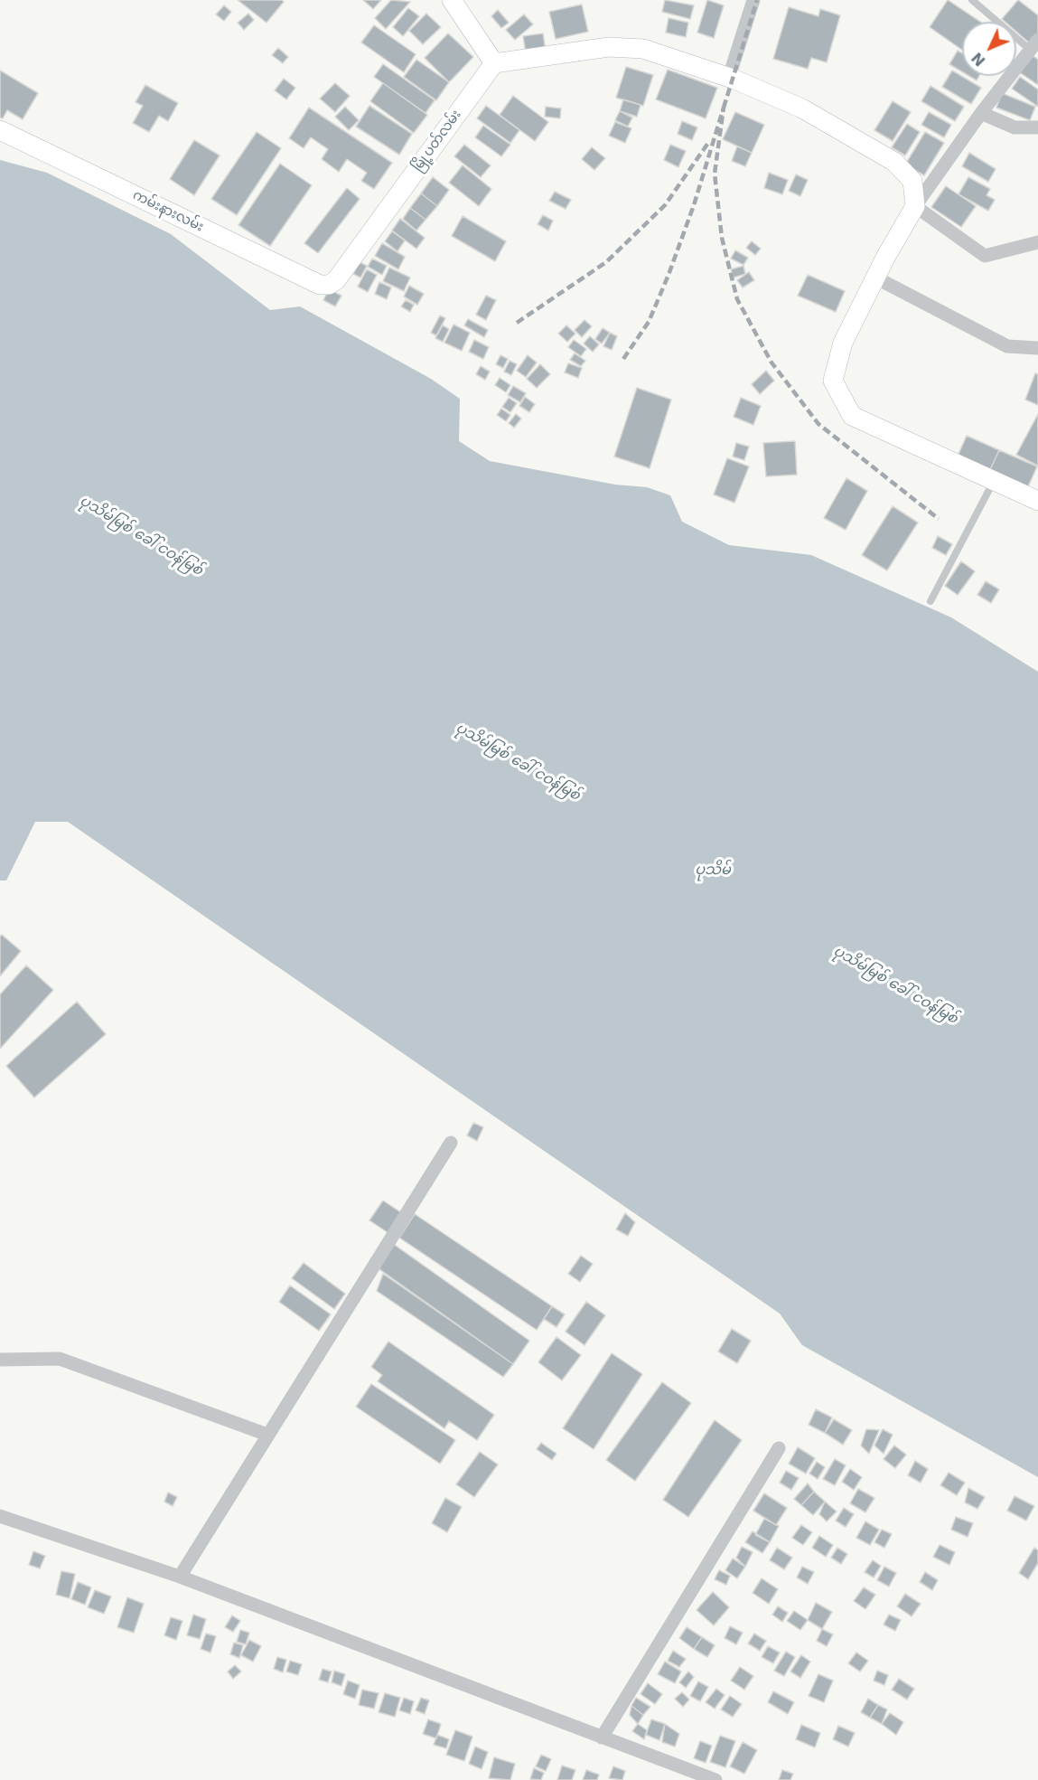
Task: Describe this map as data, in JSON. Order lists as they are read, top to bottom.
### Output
{
  "streets": {
    "street": ["မြို့ပတ်လမ်း", "ကမ်းနားလမ်း"]
  },
  "crossings": [
    ["မြို့ပတ်လမ်း", "ကမ်းနားလမ်း"]
  ],
  "water": ["ပုသိမ်မြစ် ခေါ် ငဝန်မြစ်", "ပုသိမ်"],
  "north": "bottom left"
}
